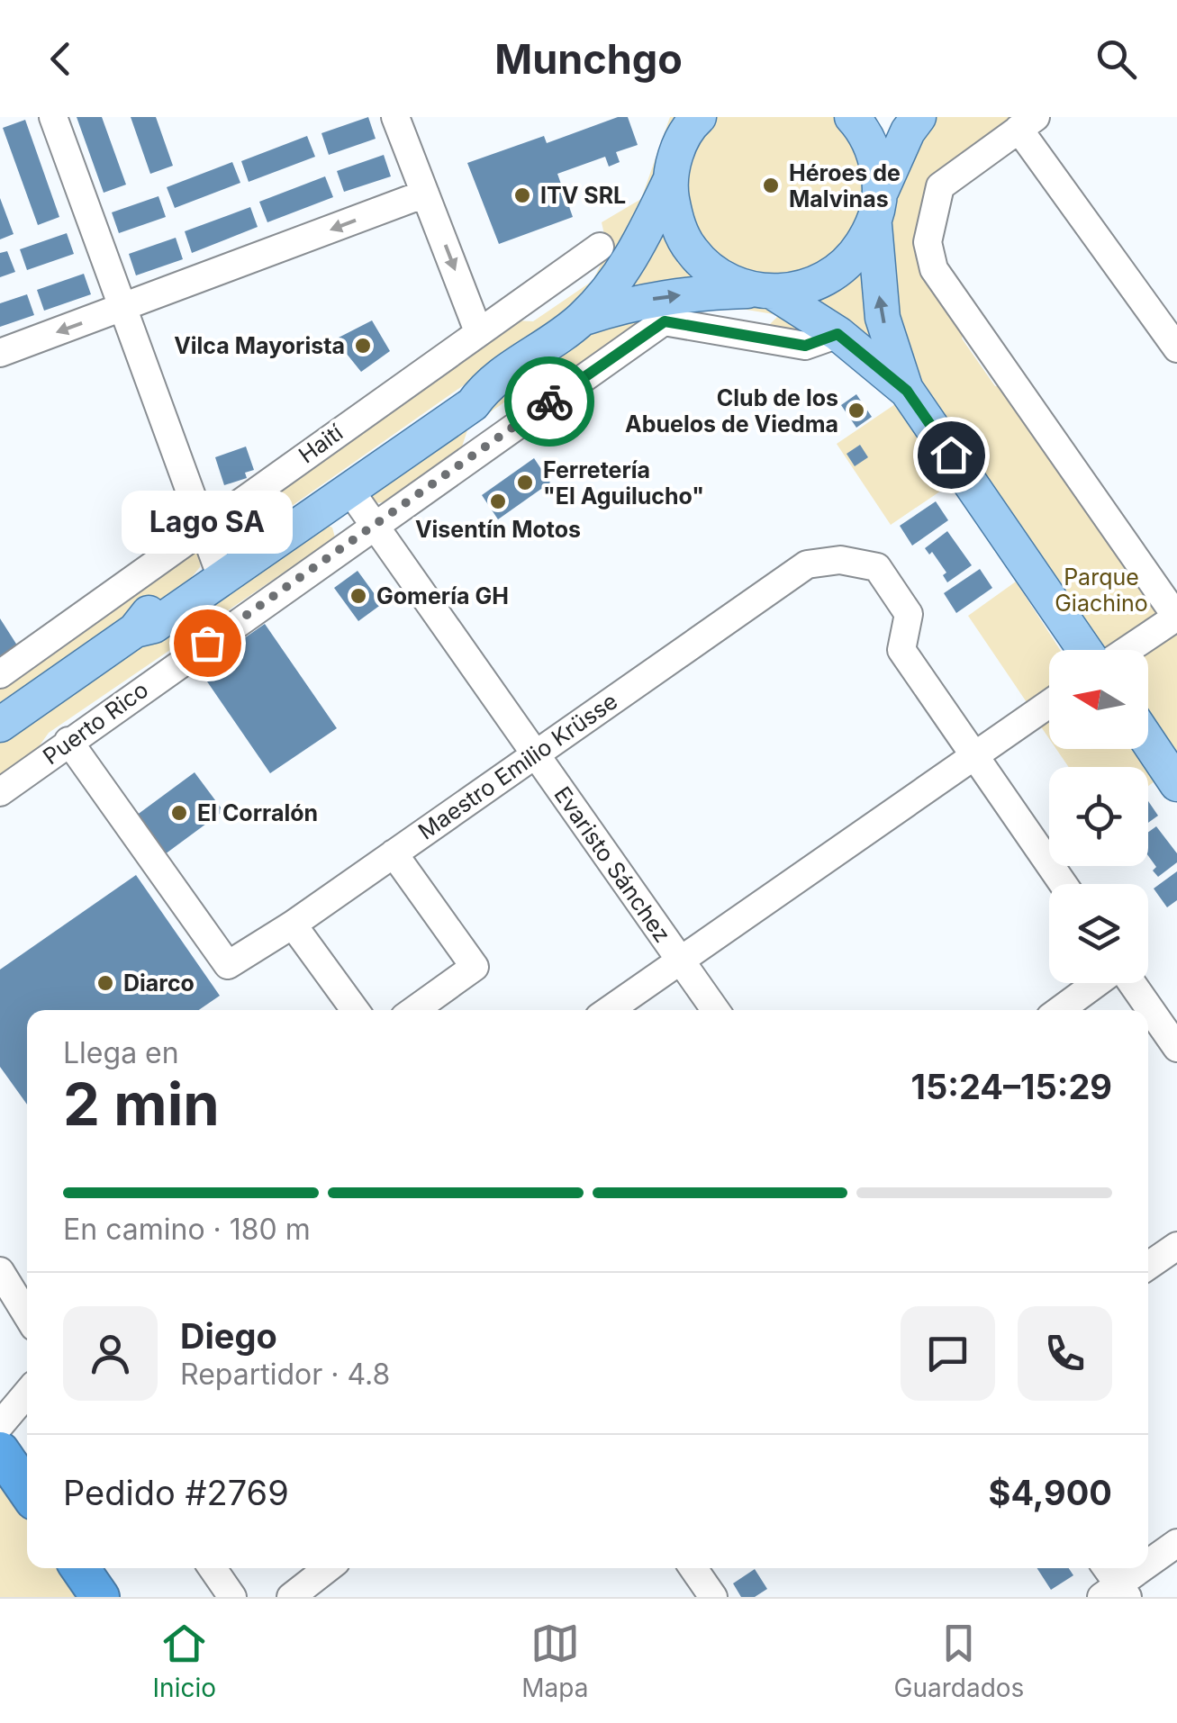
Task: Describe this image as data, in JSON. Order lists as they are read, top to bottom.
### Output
{
  "streets": {
    "street": [
      "Haití",
      "Puerto Rico",
      "Maestro Emilio Krüsse",
      "Evaristo Sánchez"
    ]
  },
  "crossings": [
    ["Puerto Rico", "Maestro Emilio Krüsse"],
    ["Puerto Rico", "Evaristo Sánchez"],
    ["Maestro Emilio Krüsse", "Evaristo Sánchez"]
  ],
  "parks": ["Parque Giachino"],
  "places": [
    "Héroes de Malvinas",
    "ITV SRL",
    "Vilca Mayorista",
    "Club de los Abuelos de Viedma",
    "Ferretería \"El Aguilucho\"",
    "Visentín Motos",
    "Gomería GH",
    "Lago SA",
    "El Corralón",
    "Diarco"
  ],
  "north": "left",
  "page": {
    "header": "Munchgo",
    "bubble": "Lago SA",
    "heading": ["2 min", "Llega en", "15:24–15:29"],
    "panel": [
      "Diego",
      "Repartidor · 4.8",
      "Pedido #2769",
      "$4,900"
    ],
    "bar": "En camino · 180 m",
    "tabs": ["Inicio", "Mapa", "Guardados"]
  }
}
